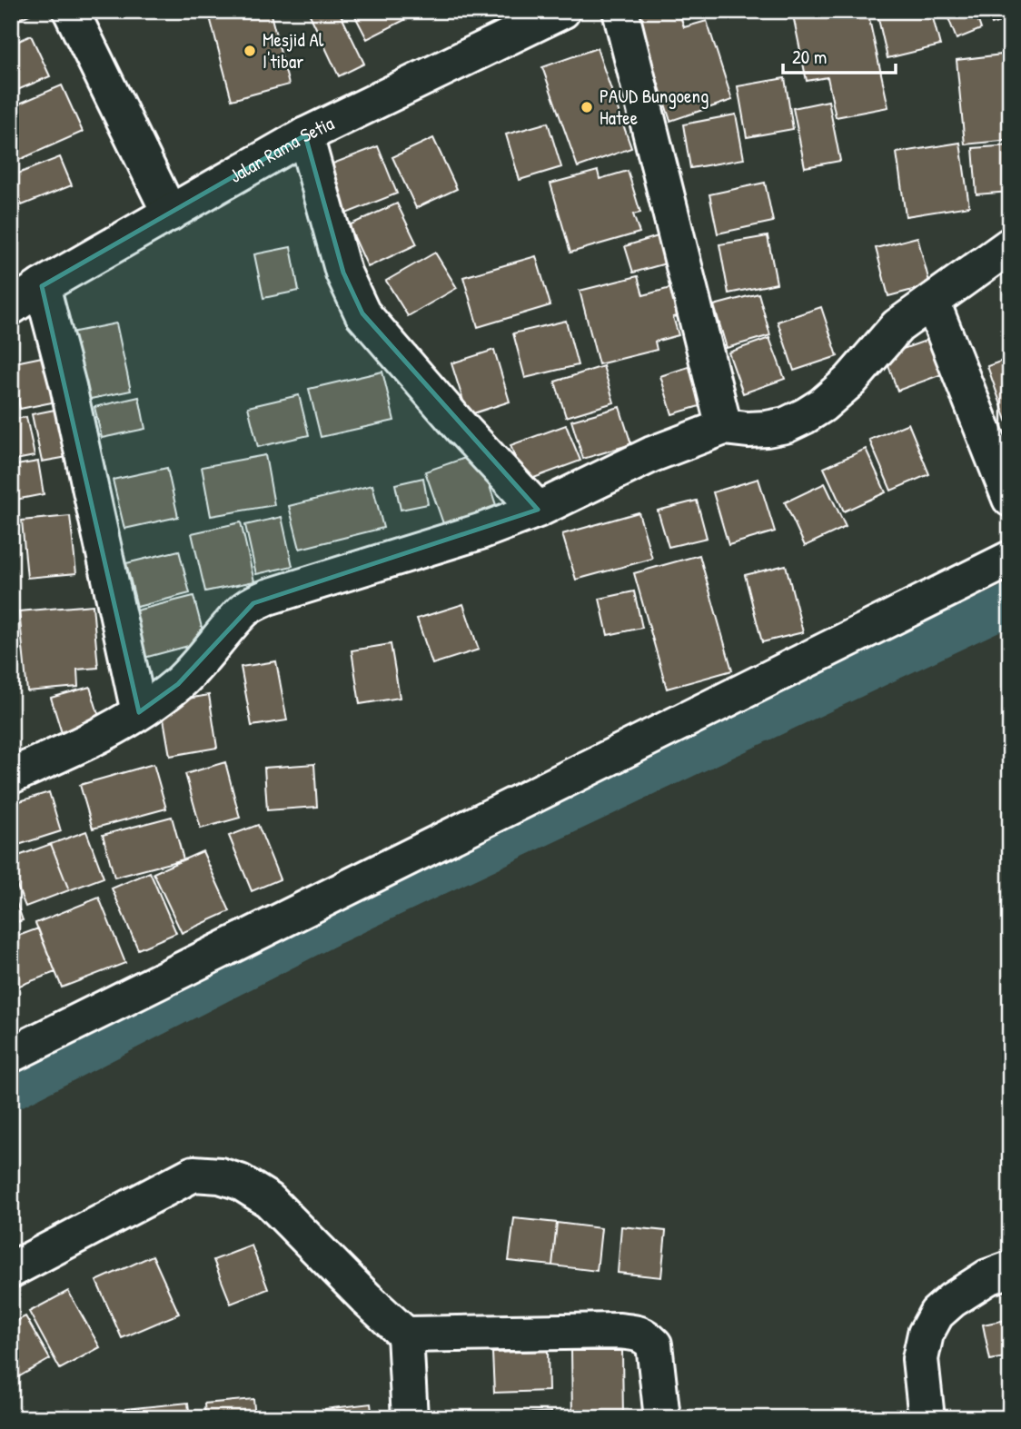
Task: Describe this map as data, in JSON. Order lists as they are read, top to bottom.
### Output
{
  "streets": {
    "street": ["Jalan Rama Setia"]
  },
  "places": ["Mesjid Al I'tibar", "PAUD Bungoeng Hatee"],
  "scale_bar": "20 m"
}
